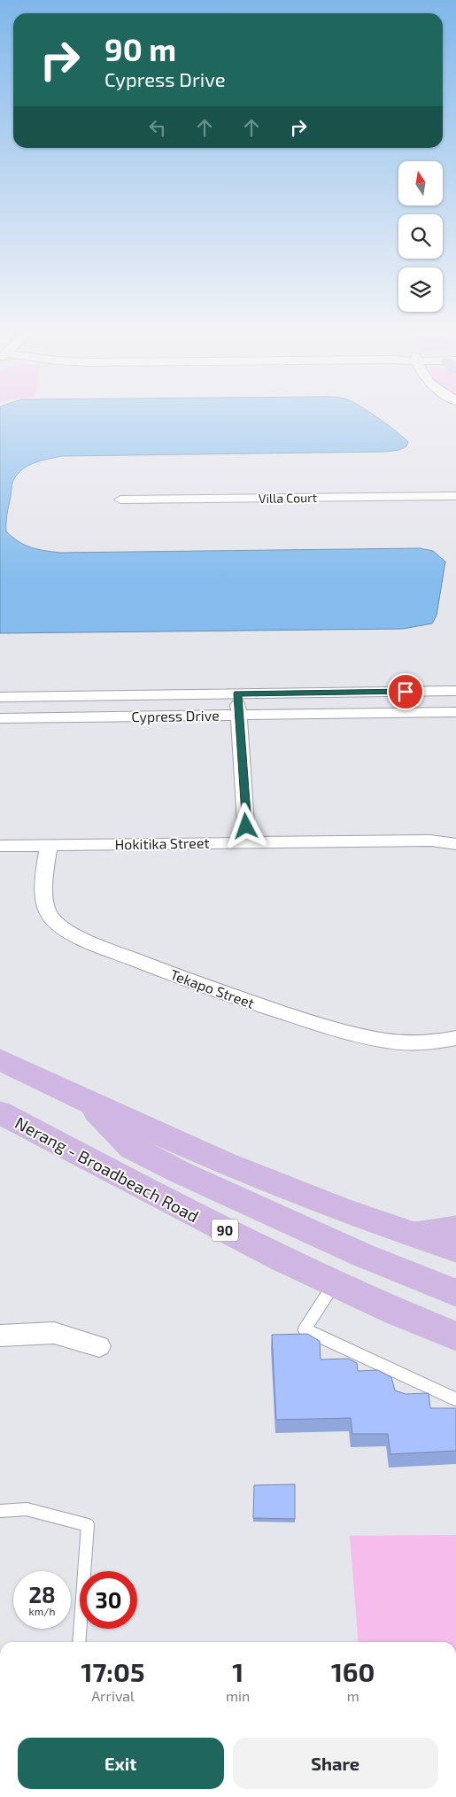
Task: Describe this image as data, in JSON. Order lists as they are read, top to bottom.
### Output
{
  "streets": {
    "main road": ["Nerang - Broadbeach Road", "90"],
    "street": [
      "Villa Court",
      "Cypress Drive",
      "Hokitika Street",
      "Tekapo Street"
    ]
  },
  "crossings": [
    ["Hokitika Street", "Tekapo Street"]
  ],
  "north": "top",
  "page": {
    "turn": ["90 m", "Cypress Drive"],
    "speed": "28 km/h",
    "limit": "30",
    "eta": [
      "17:05",
      "Arrival",
      "1",
      "min",
      "160",
      "m"
    ],
    "buttons": ["Exit", "Share"]
  }
}
